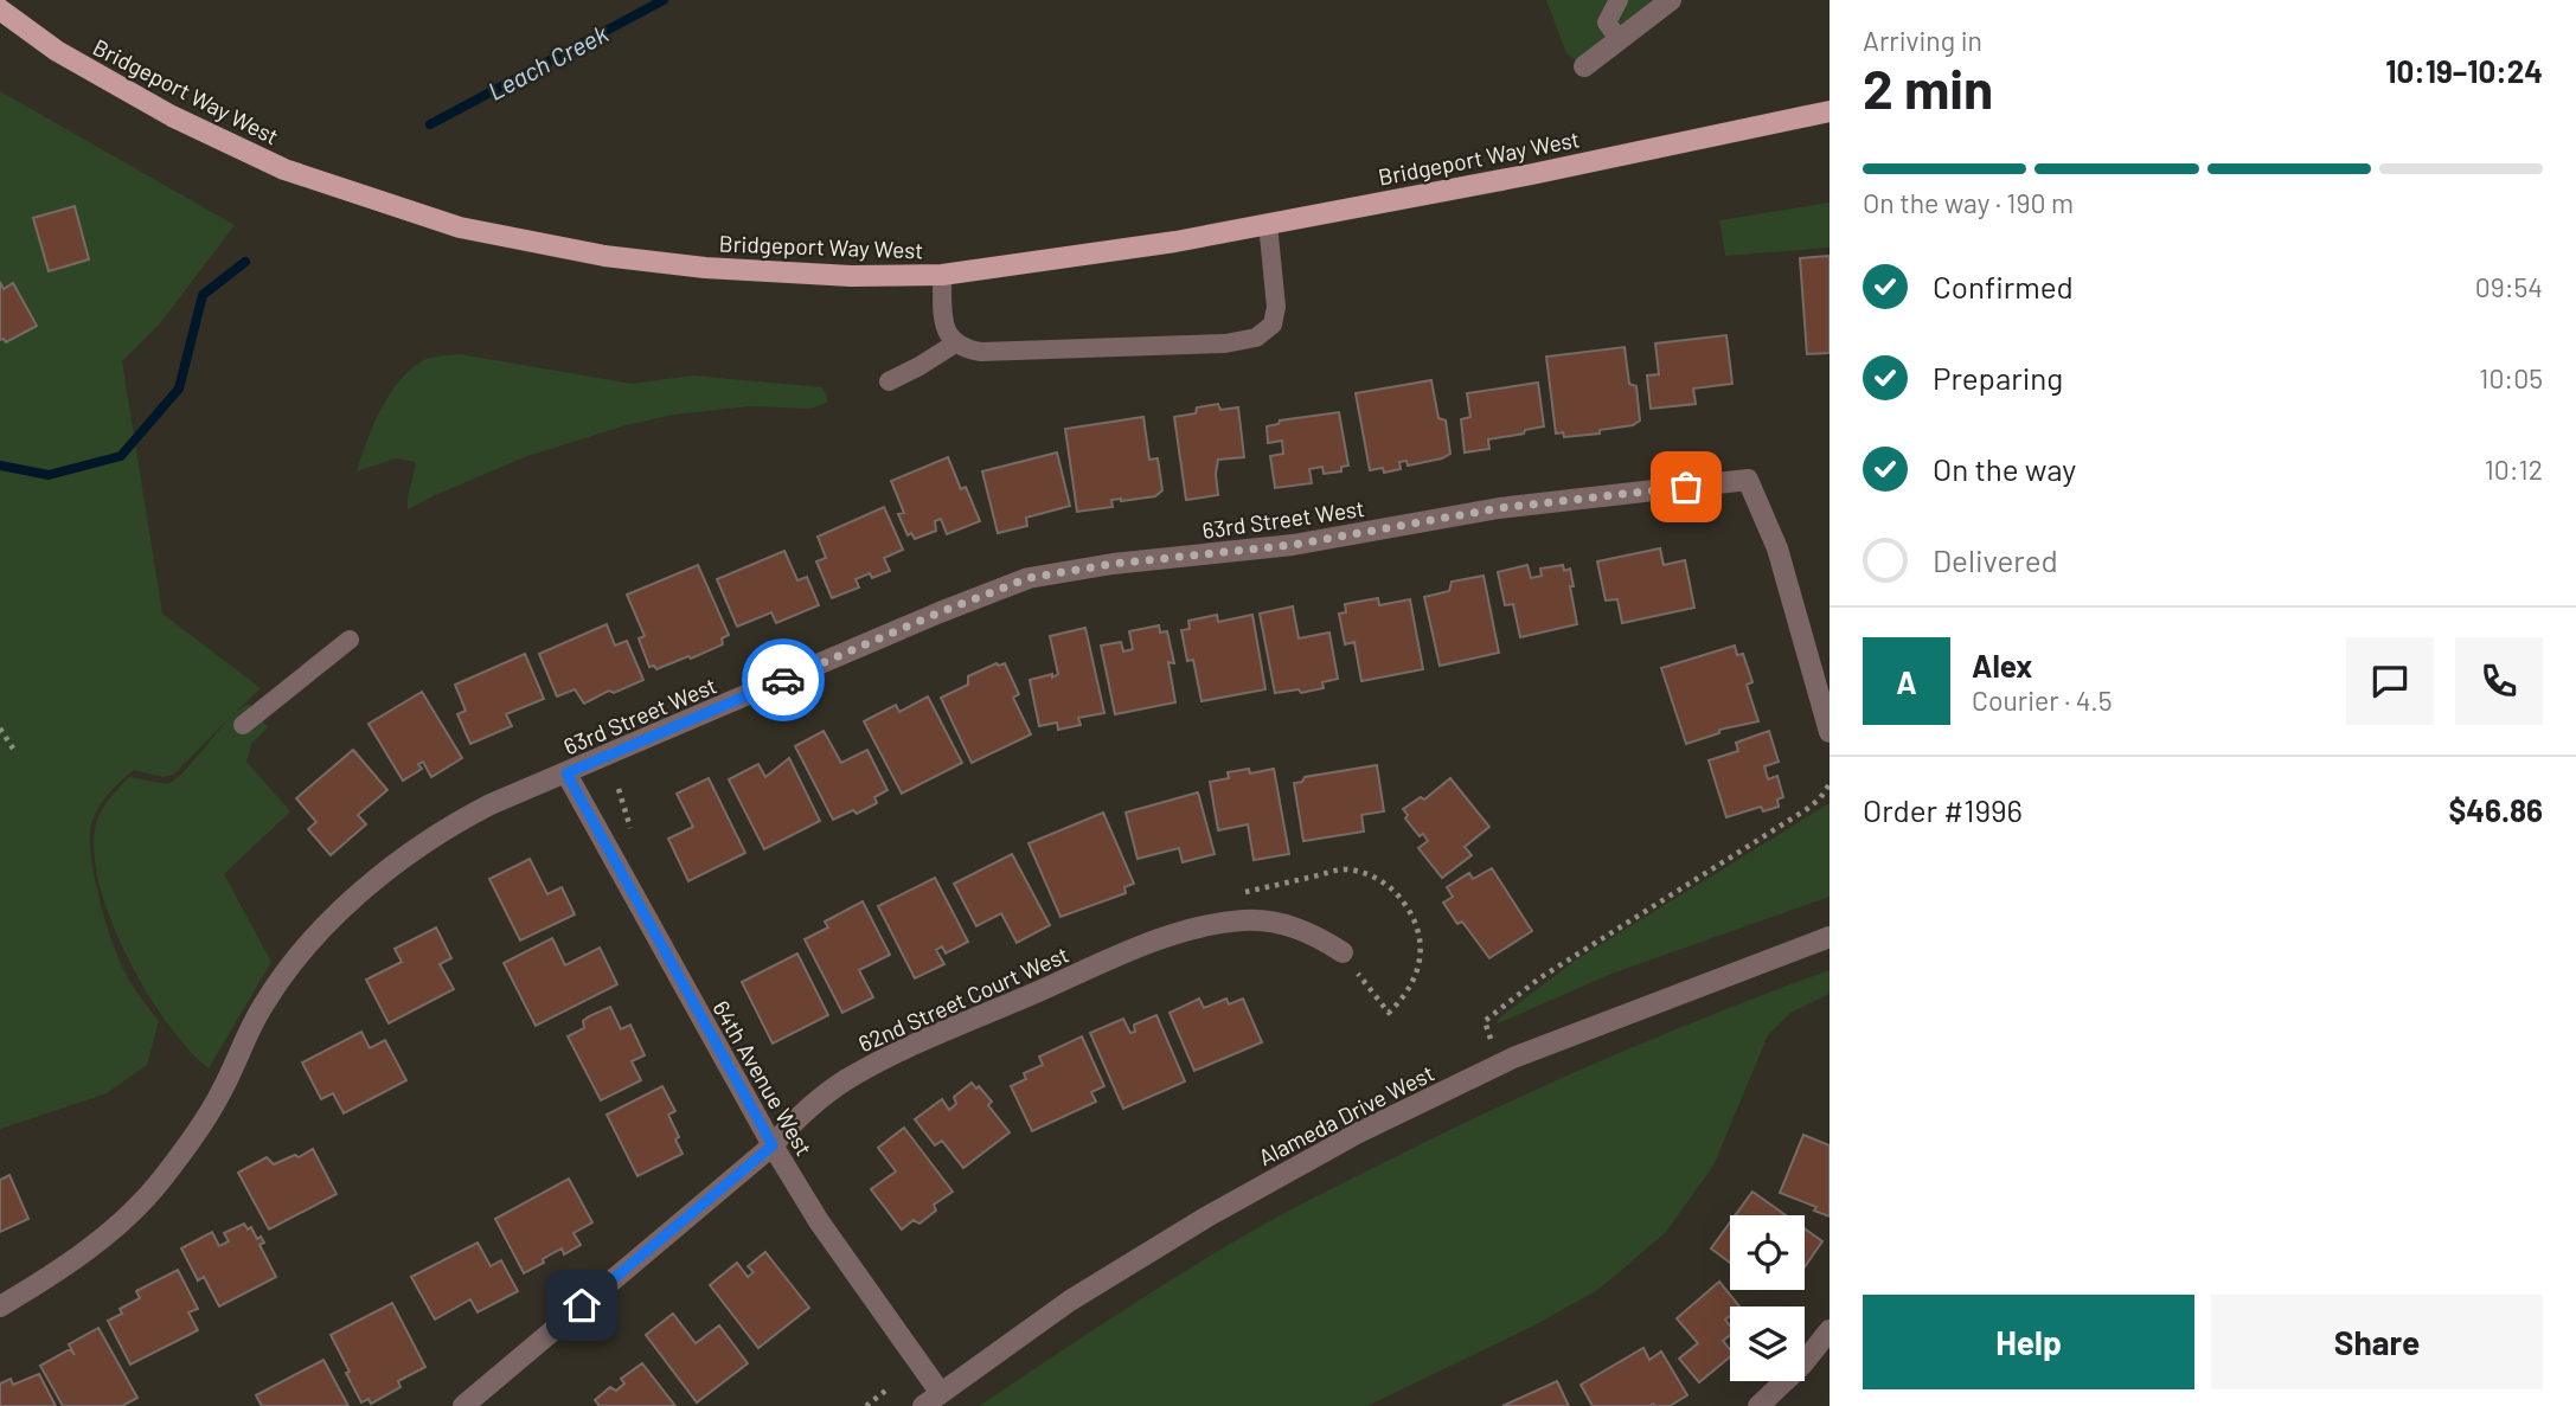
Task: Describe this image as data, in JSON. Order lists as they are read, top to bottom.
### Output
{
  "streets": {
    "main road": ["Bridgeport Way West"],
    "street": [
      "63rd Street West",
      "62nd Street Court West",
      "64th Avenue West",
      "Alameda Drive West"
    ]
  },
  "crossings": [
    ["63rd Street West", "64th Avenue West"],
    ["62nd Street Court West", "64th Avenue West"],
    ["64th Avenue West", "Alameda Drive West"]
  ],
  "water": ["Leach Creek"],
  "page": {
    "heading": ["2 min", "Arriving in", "10:19–10:24"],
    "panel": [
      "Alex",
      "Courier · 4.5",
      "Order #1996",
      "$46.86"
    ],
    "bar": "On the way · 190 m",
    "list": [
      ["Confirmed", "09:54"],
      ["Preparing", "10:05"],
      ["On the way", "10:12"],
      "Delivered"
    ],
    "round": "A",
    "buttons": ["Help", "Share"]
  }
}
